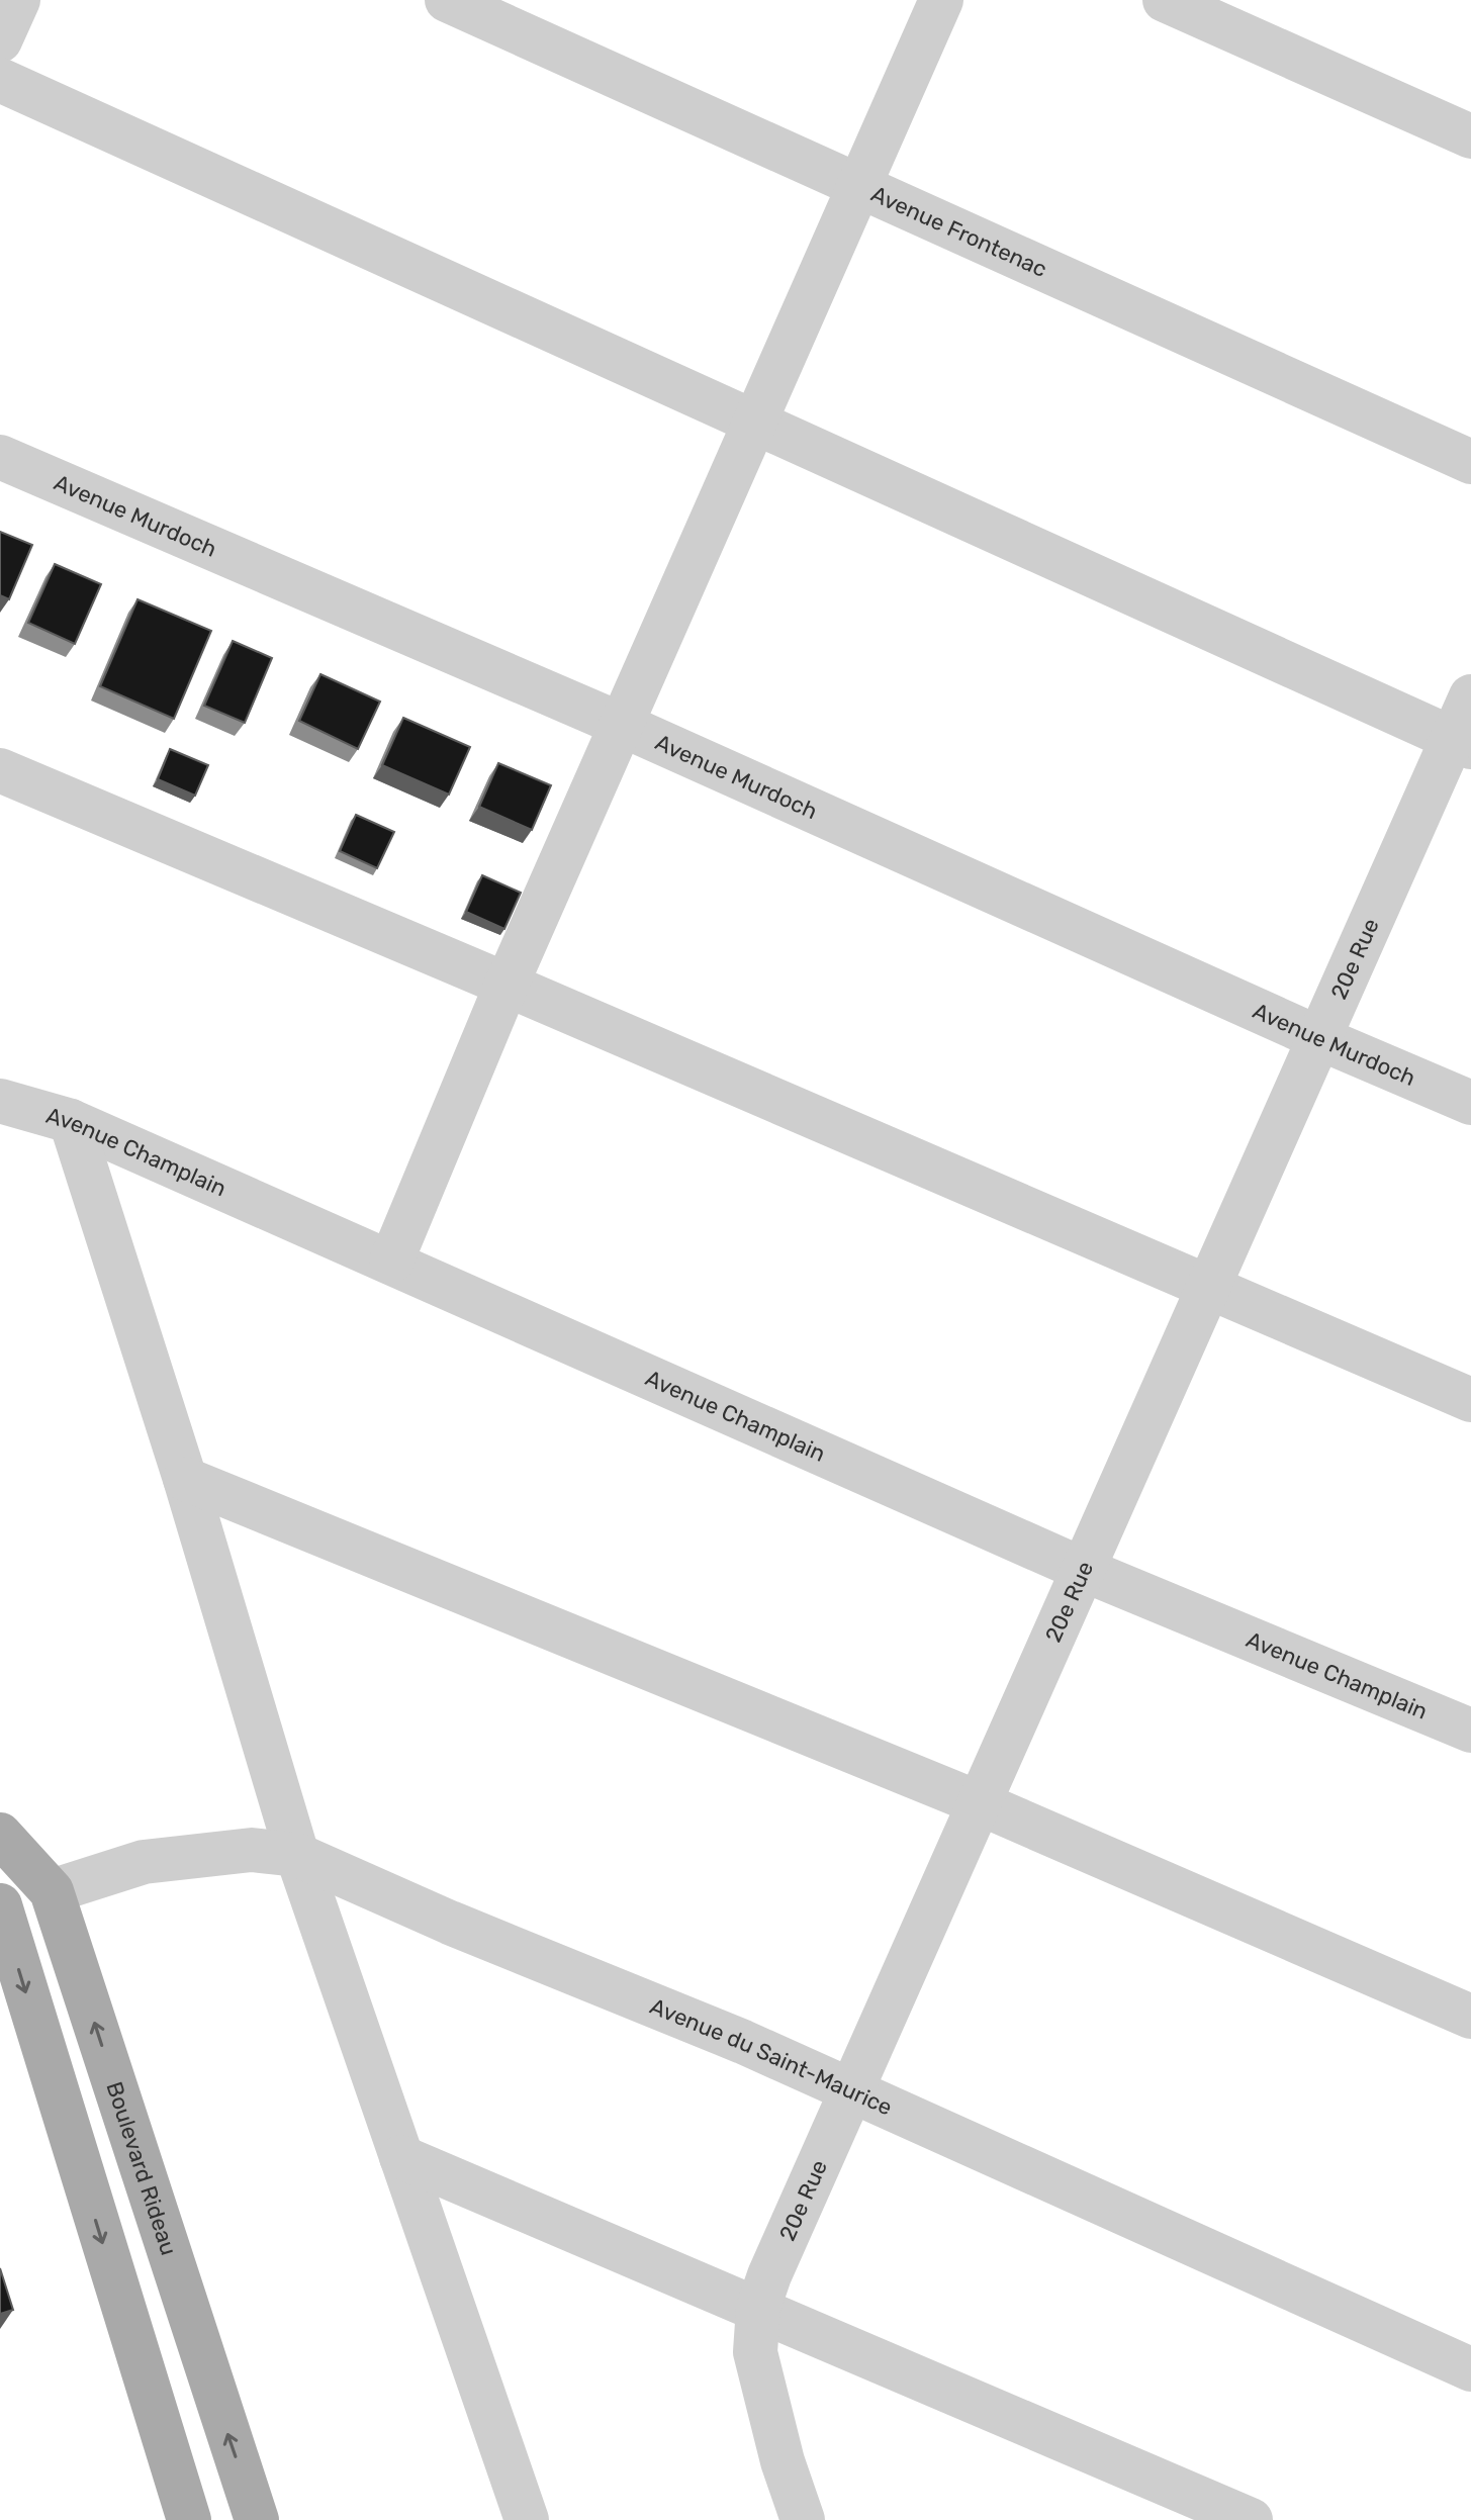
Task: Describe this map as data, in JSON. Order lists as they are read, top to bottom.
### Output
{
  "streets": {
    "main road": ["Boulevard Rideau"],
    "street": [
      "Avenue Frontenac",
      "Avenue Murdoch",
      "20e Rue",
      "Avenue Champlain",
      "Avenue du Saint-Maurice"
    ]
  },
  "crossings": [
    ["Avenue Murdoch", "20e Rue"],
    ["20e Rue", "Avenue Champlain"],
    ["20e Rue", "Avenue du Saint-Maurice"],
    ["Avenue du Saint-Maurice", "Boulevard Rideau"]
  ]
}
